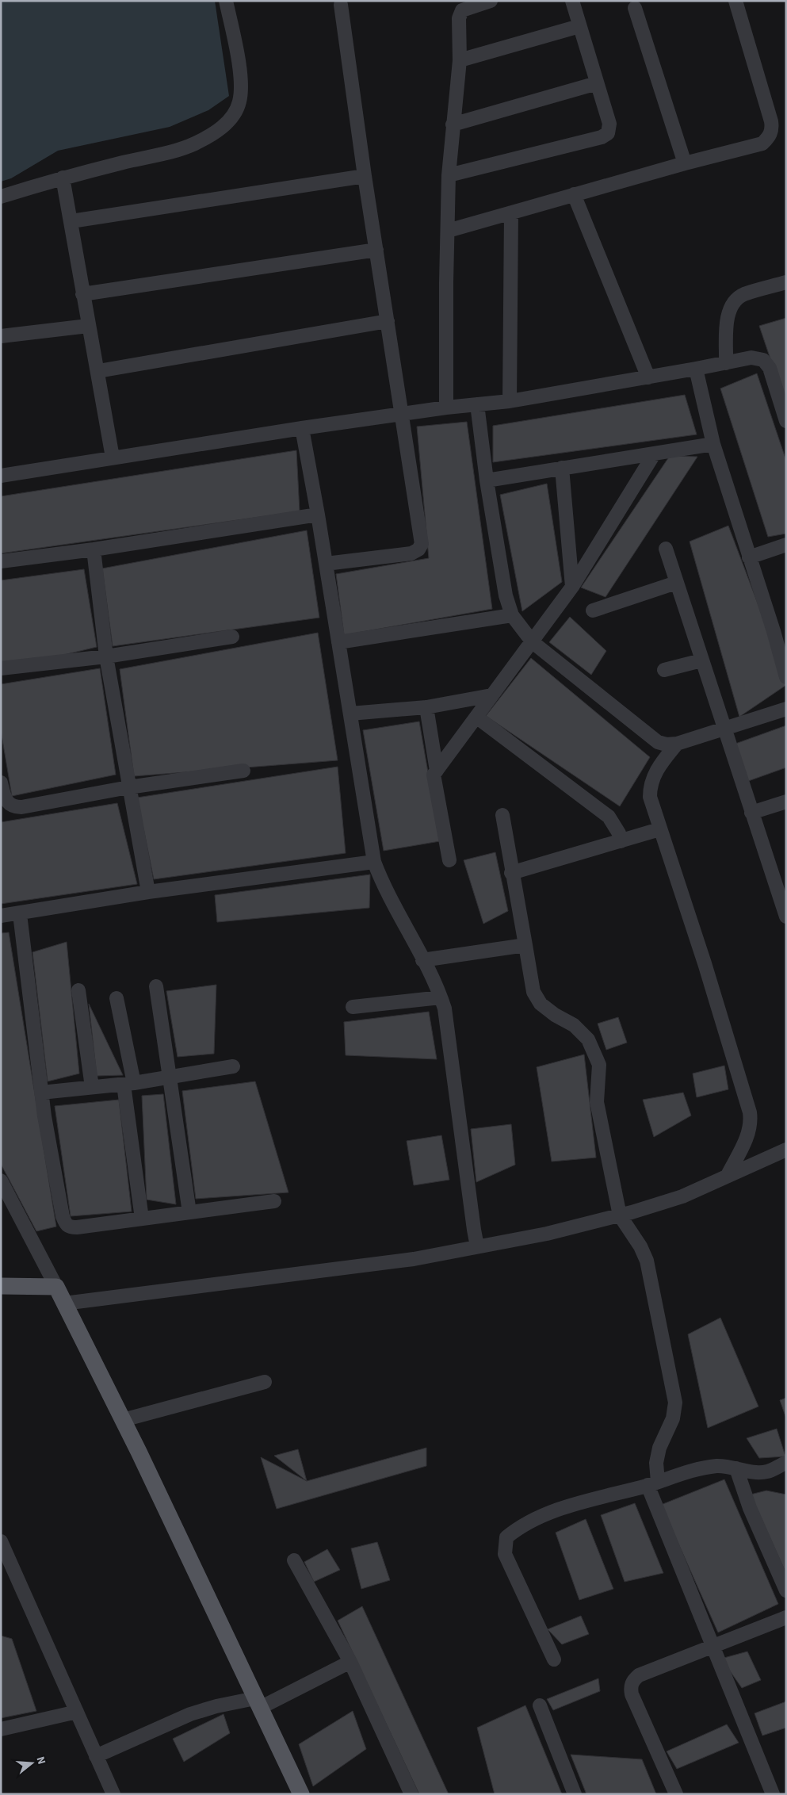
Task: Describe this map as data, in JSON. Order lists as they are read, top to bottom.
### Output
{
  "north": "right"
}
